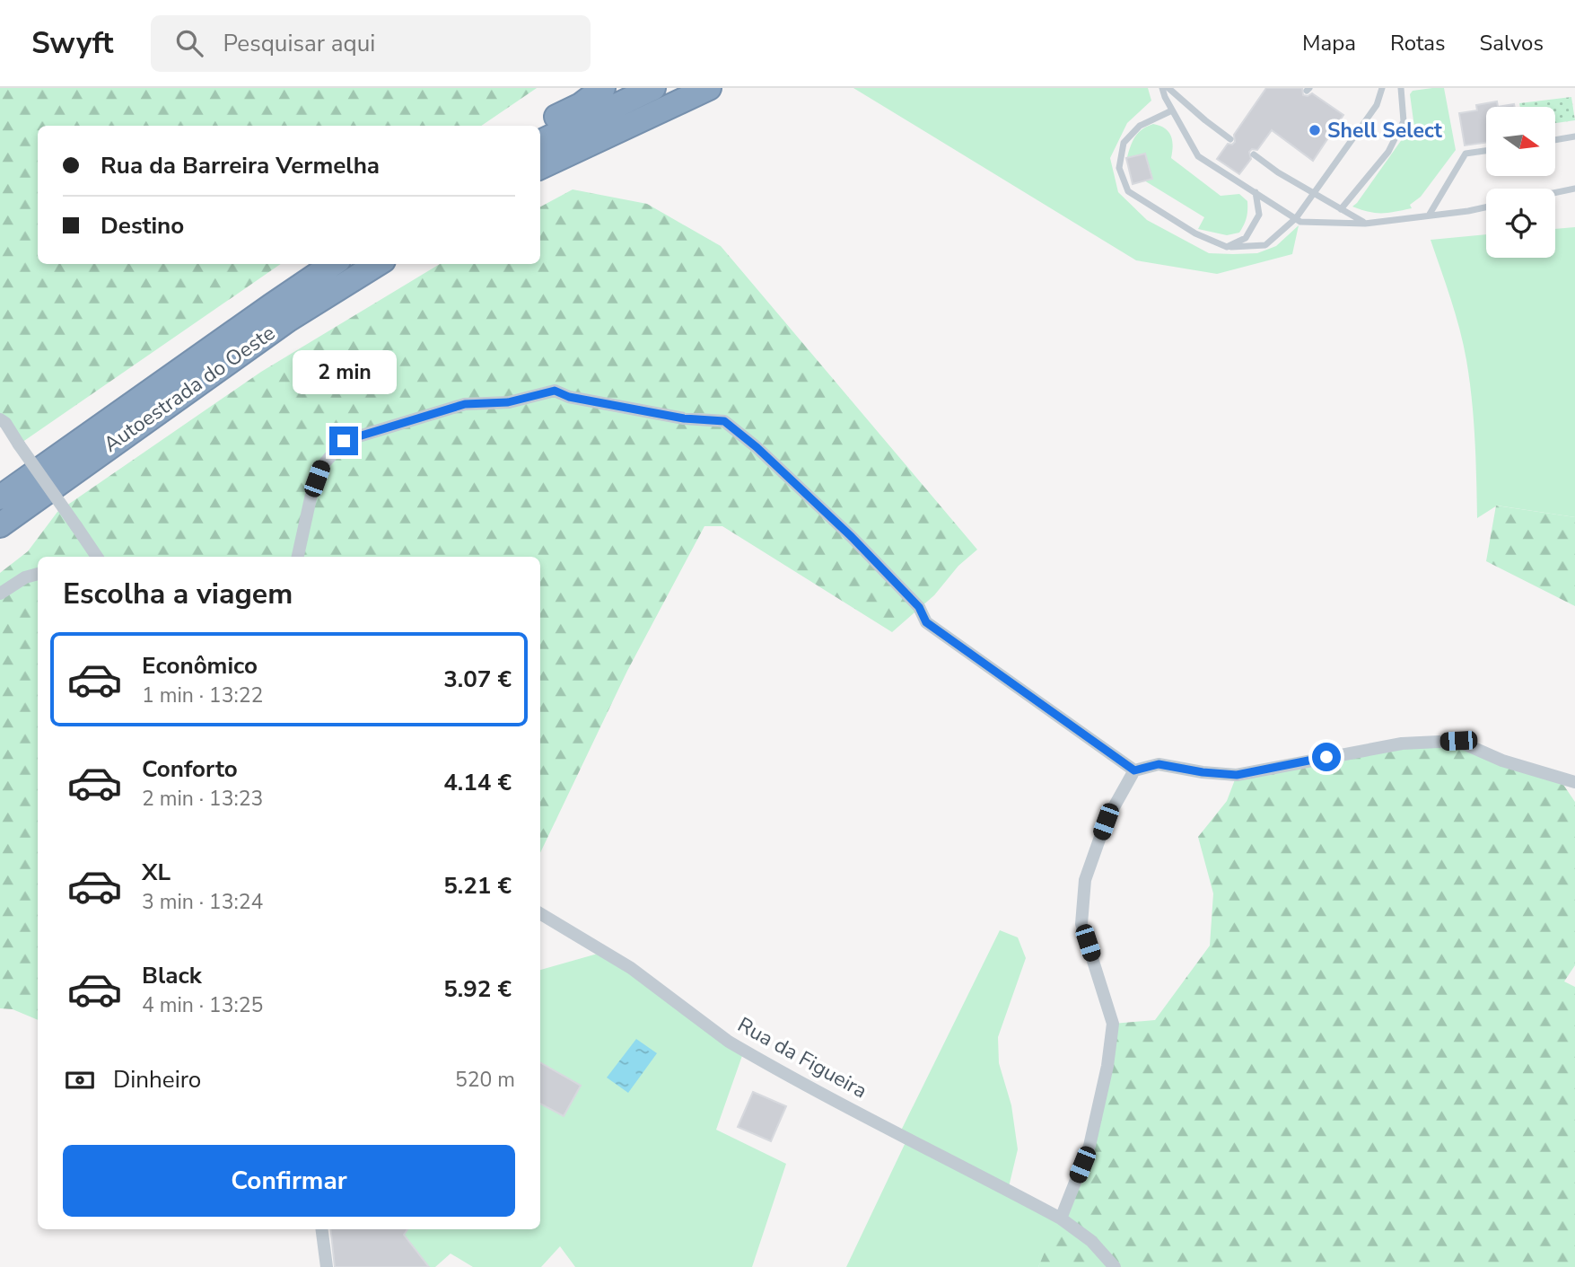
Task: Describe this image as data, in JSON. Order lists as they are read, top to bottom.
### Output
{
  "streets": {
    "highway": ["Autoestrada do Oeste"],
    "street": ["Rua da Figueira"]
  },
  "places": ["Shell Select"],
  "north": "right",
  "page": {
    "header": "Swyft",
    "search": "Pesquisar aqui",
    "nav": ["Mapa", "Rotas", "Salvos"],
    "banner": ["Rua da Barreira Vermelha", "Destino"],
    "bubble": "2 min",
    "heading": "Escolha a viagem",
    "list": [
      {
        "name": "Econômico",
        "note": "1 min · 13:22",
        "value": "3.07 €"
      },
      {
        "name": "Conforto",
        "note": "2 min · 13:23",
        "value": "4.14 €"
      },
      {
        "name": "XL",
        "note": "3 min · 13:24",
        "value": "5.21 €"
      },
      {
        "name": "Black",
        "note": "4 min · 13:25",
        "value": "5.92 €"
      }
    ],
    "pay": ["Dinheiro", "520 m"],
    "buttons": "Confirmar"
  }
}
